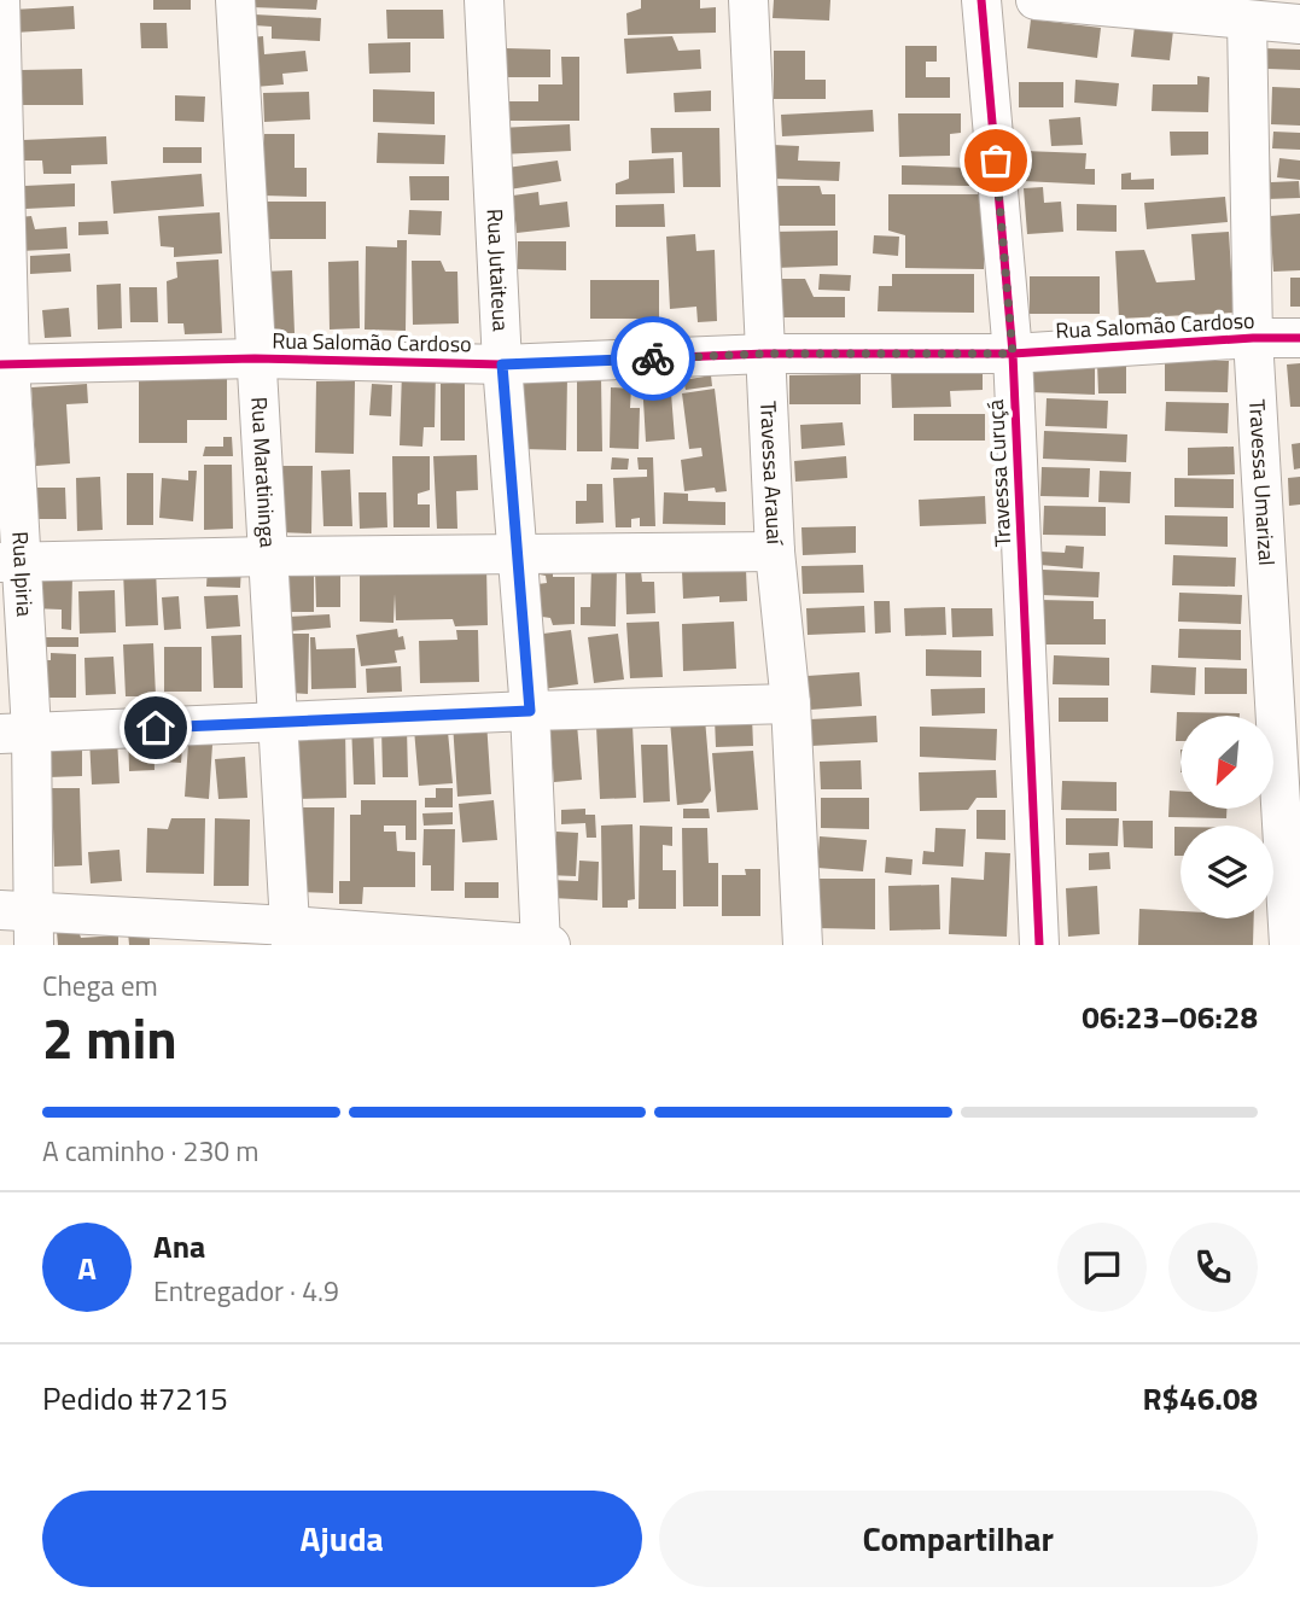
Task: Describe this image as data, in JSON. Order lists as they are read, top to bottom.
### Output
{
  "streets": {
    "street": [
      "Rua Jutaiteua",
      "Rua Salomão Cardoso",
      "Rua Maratininga",
      "Travessa Arauaí",
      "Travessa Curuçá",
      "Travessa Umarizal",
      "Rua Ipiria"
    ]
  },
  "crossings": [
    ["Rua Jutaiteua", "Rua Salomão Cardoso"],
    ["Rua Salomão Cardoso", "Rua Maratininga"],
    ["Rua Salomão Cardoso", "Travessa Arauaí"],
    ["Rua Salomão Cardoso", "Travessa Curuçá"],
    ["Rua Salomão Cardoso", "Travessa Umarizal"],
    ["Rua Salomão Cardoso", "Rua Ipiria"]
  ],
  "north": "bottom left",
  "page": {
    "heading": ["2 min", "Chega em", "06:23–06:28"],
    "panel": [
      "Ana",
      "Entregador · 4.9",
      "Pedido #7215",
      "R$46.08"
    ],
    "bar": "A caminho · 230 m",
    "round": "A",
    "buttons": ["Ajuda", "Compartilhar"]
  }
}
